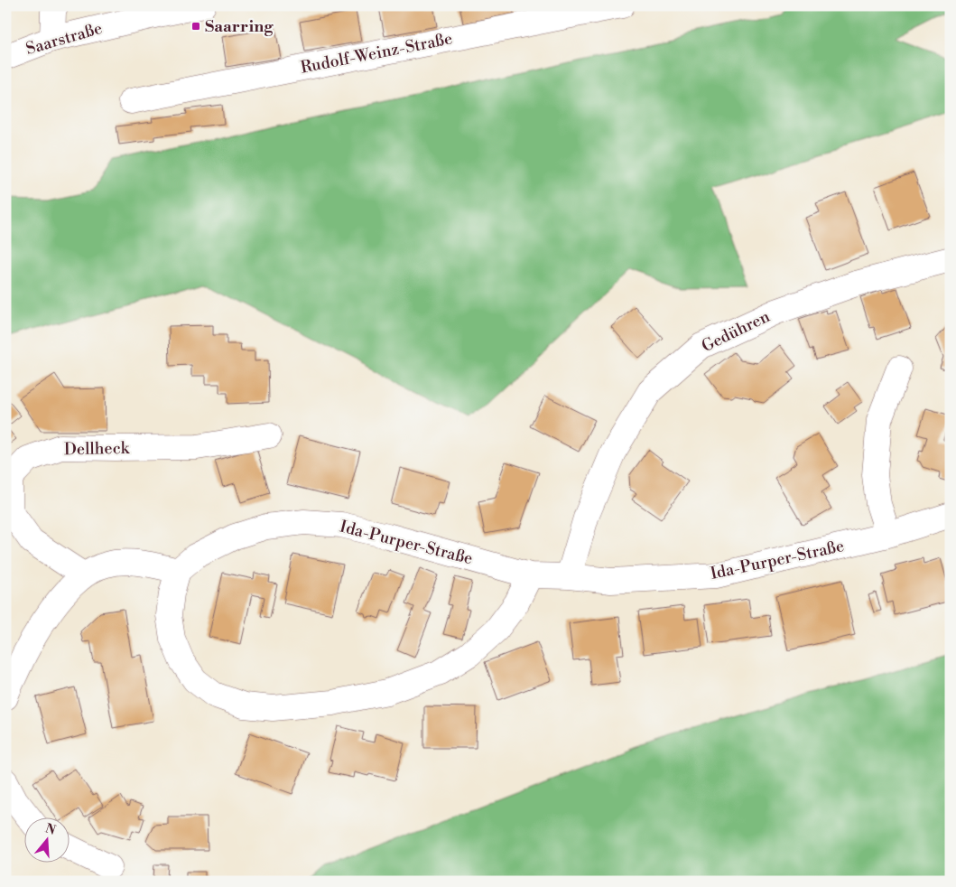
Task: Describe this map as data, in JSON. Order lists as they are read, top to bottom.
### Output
{
  "streets": {
    "street": [
      "Saarstraße",
      "Rudolf-Weinz-Straße",
      "Gedühren",
      "Dellheck",
      "Ida-Purper-Straße"
    ]
  },
  "crossings": [
    ["Gedühren", "Ida-Purper-Straße"]
  ],
  "places": {
    "transit": ["Saarring"]
  },
  "north": "top"
}
